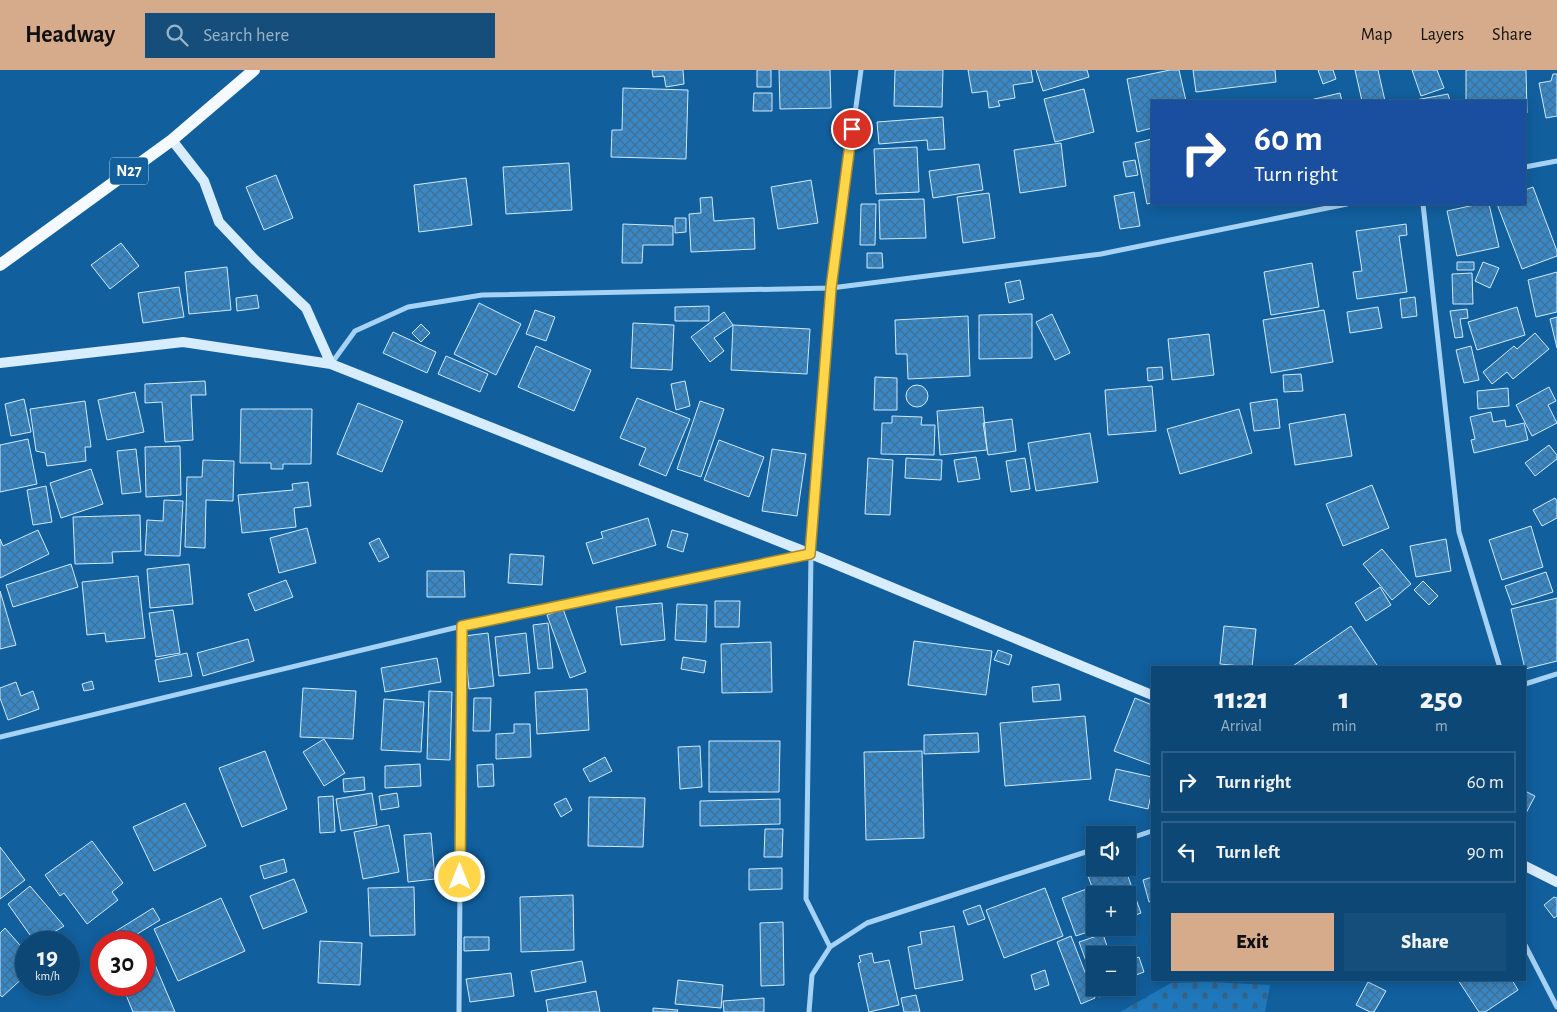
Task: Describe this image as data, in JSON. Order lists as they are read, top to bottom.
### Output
{
  "streets": {
    "main road": ["N27"]
  },
  "page": {
    "header": "Headway",
    "search": "Search here",
    "nav": ["Map", "Layers", "Share"],
    "turn": ["60 m", "Turn right"],
    "eta": [
      "11:21",
      "Arrival",
      "1",
      "min",
      "250",
      "m"
    ],
    "list": [
      {
        "name": "Turn right",
        "value": "60 m"
      },
      {
        "name": "Turn left",
        "value": "90 m"
      }
    ],
    "map_buttons": ["+", "−"],
    "buttons": ["Exit", "Share"],
    "speed": "19 km/h",
    "limit": "30"
  }
}
